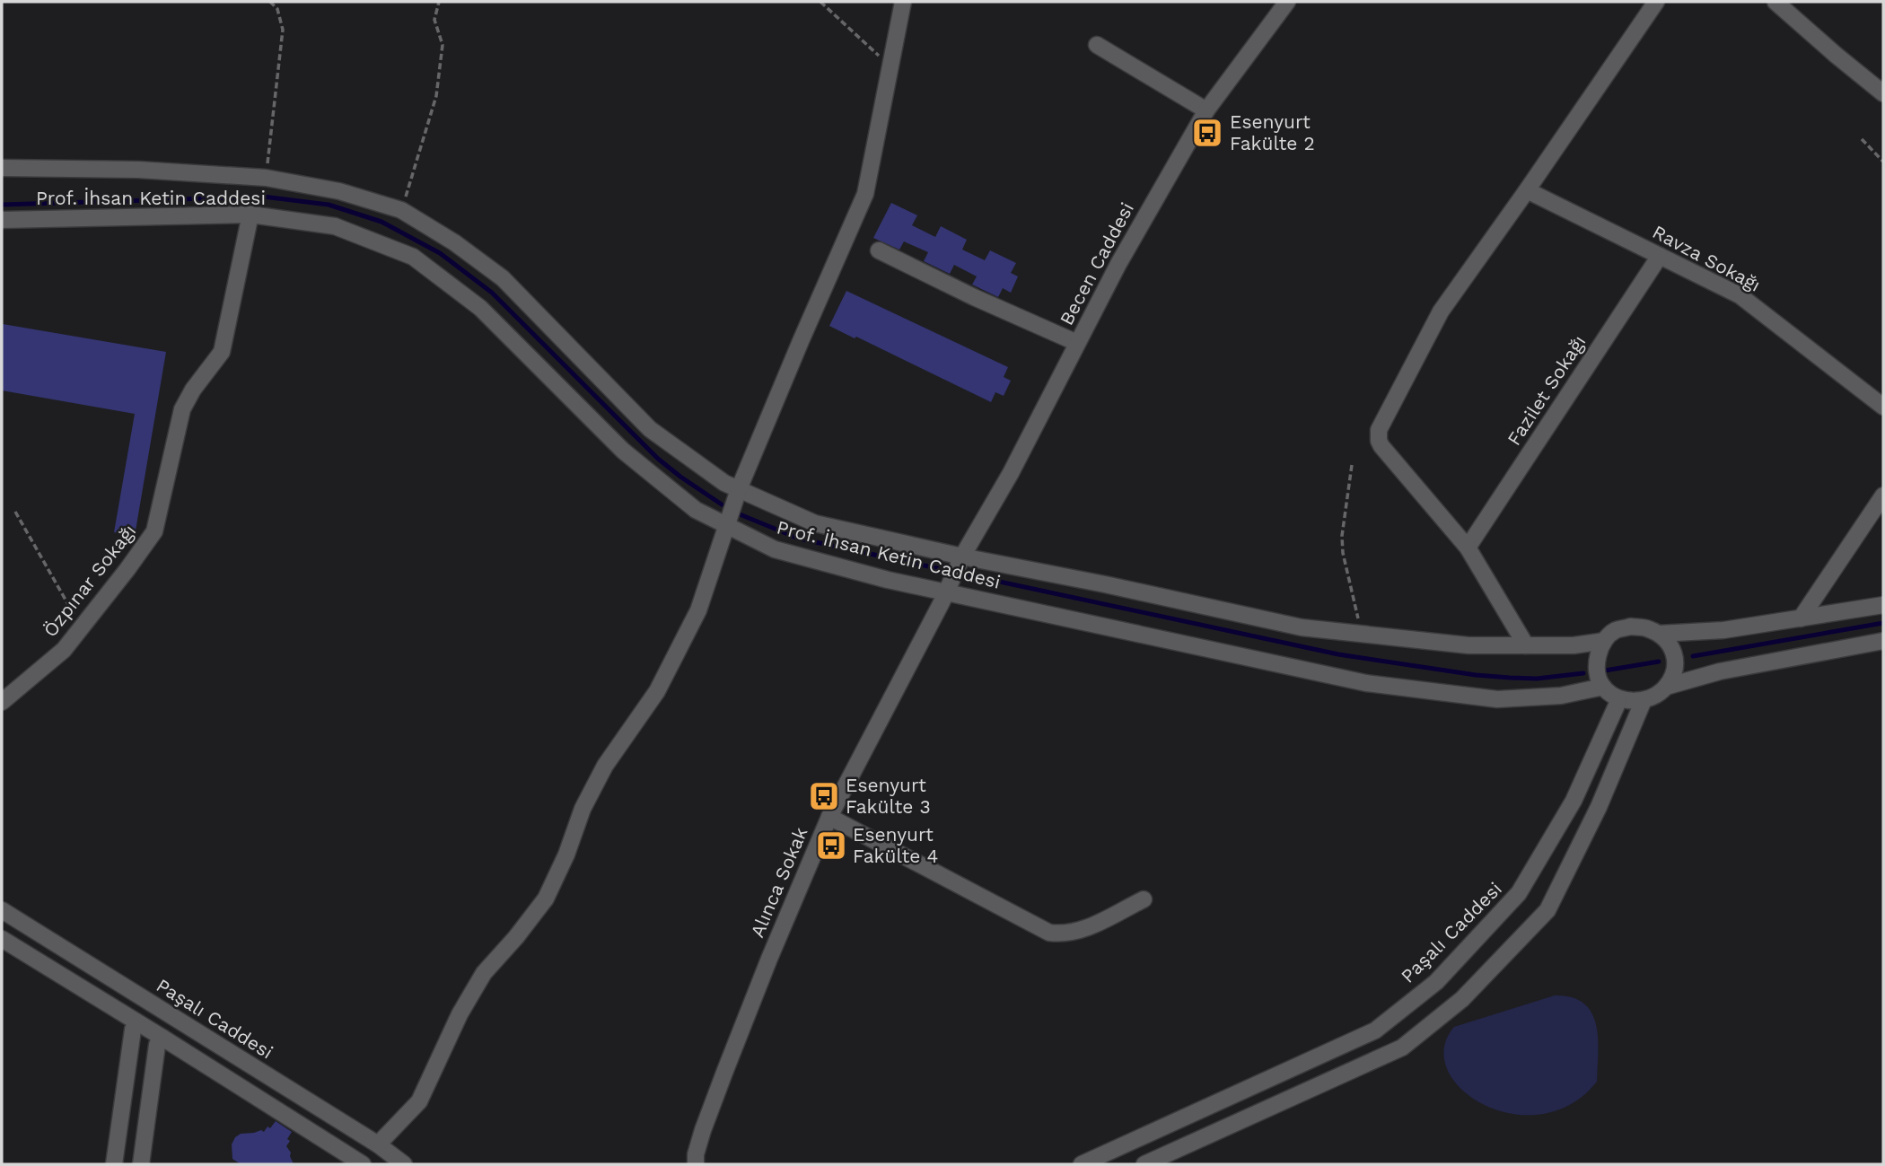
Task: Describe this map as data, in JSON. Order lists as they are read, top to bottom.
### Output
{
  "streets": {
    "street": [
      "Prof. İhsan Ketin Caddesi",
      "Ravza Sokağı",
      "Becen Caddesi",
      "Fazilet Sokağı",
      "Özpınar Sokağı",
      "Alınca Sokak",
      "Paşalı Caddesi"
    ]
  },
  "crossings": [
    ["Prof. İhsan Ketin Caddesi", "Becen Caddesi"],
    ["Prof. İhsan Ketin Caddesi", "Özpınar Sokağı"],
    ["Prof. İhsan Ketin Caddesi", "Alınca Sokak"],
    ["Prof. İhsan Ketin Caddesi", "Paşalı Caddesi"],
    ["Ravza Sokağı", "Fazilet Sokağı"],
    ["Becen Caddesi", "Alınca Sokak"]
  ],
  "places": {
    "bus stop": ["Esenyurt Fakülte 2", "Esenyurt Fakülte 3", "Esenyurt Fakülte 4"]
  }
}
